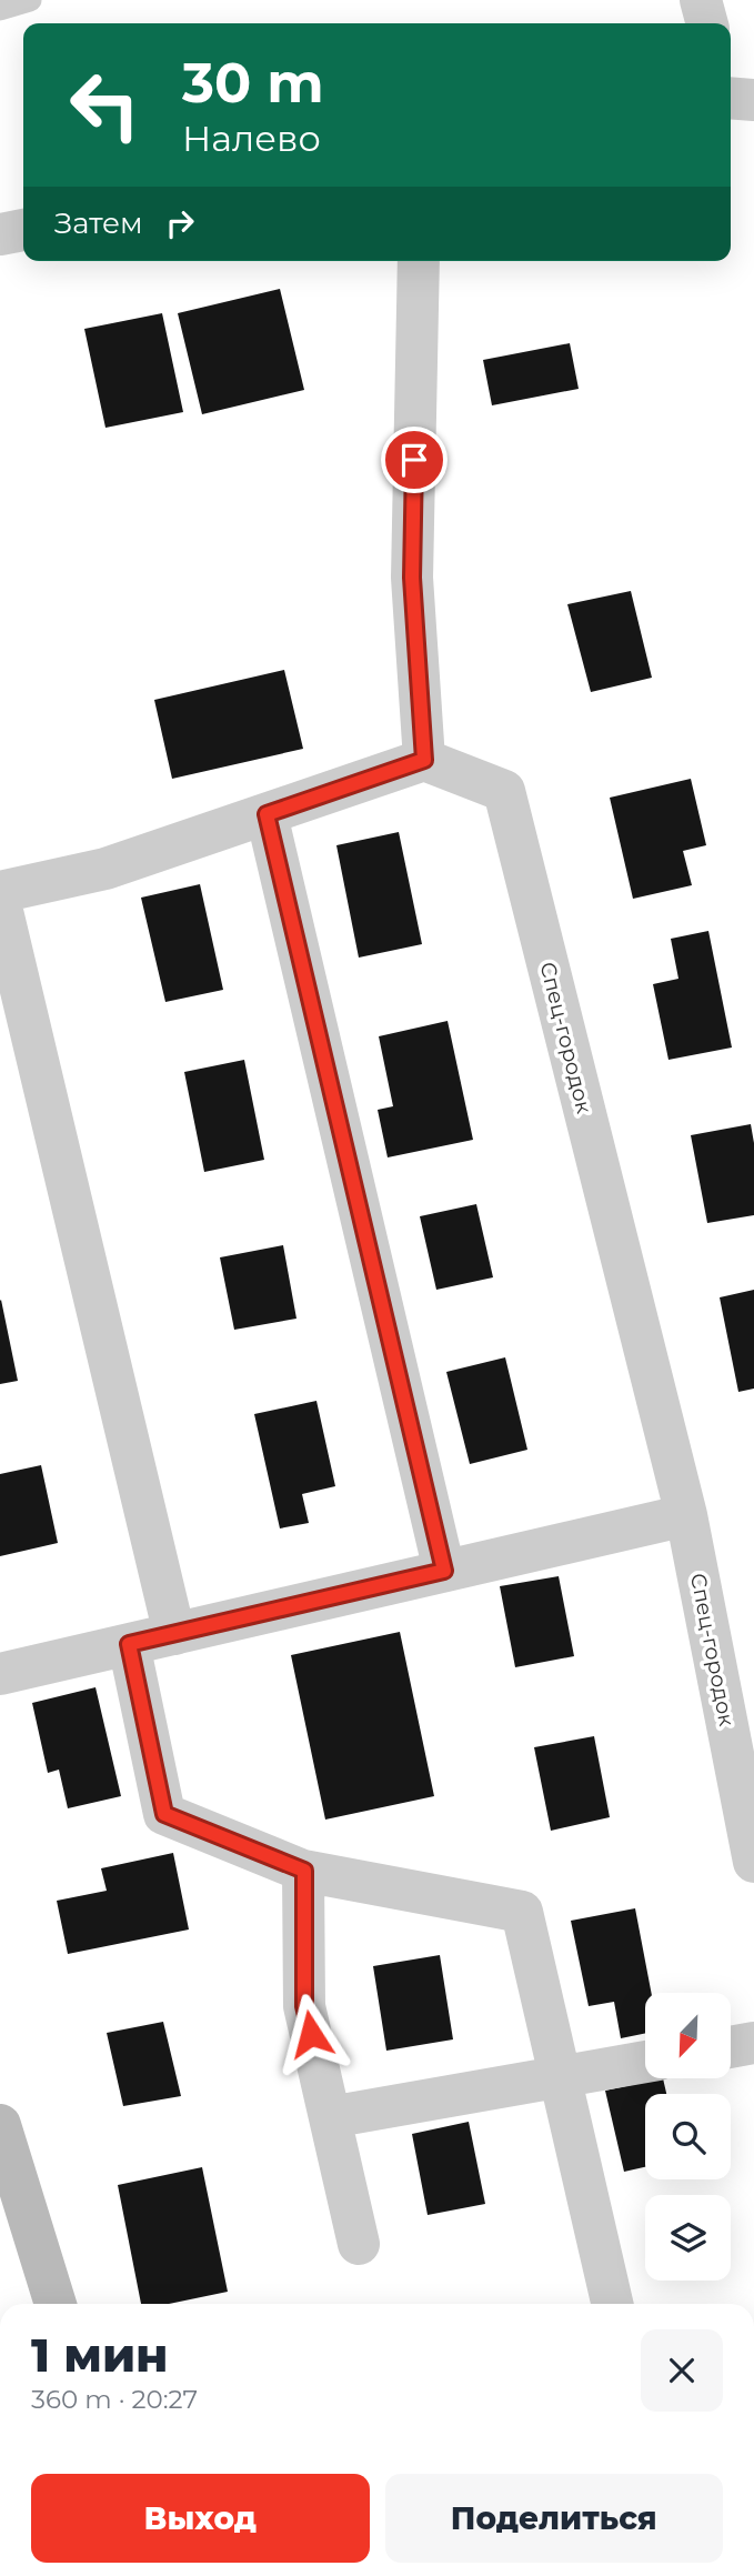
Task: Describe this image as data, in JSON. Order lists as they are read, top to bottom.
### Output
{
  "streets": {
    "street": ["Спец-городок"]
  },
  "north": "bottom left",
  "page": {
    "turn": ["30 m", "Налево"],
    "then": "Затем",
    "heading": ["1 мин", "360 m · 20:27"],
    "buttons": ["Выход", "Поделиться"]
  }
}
